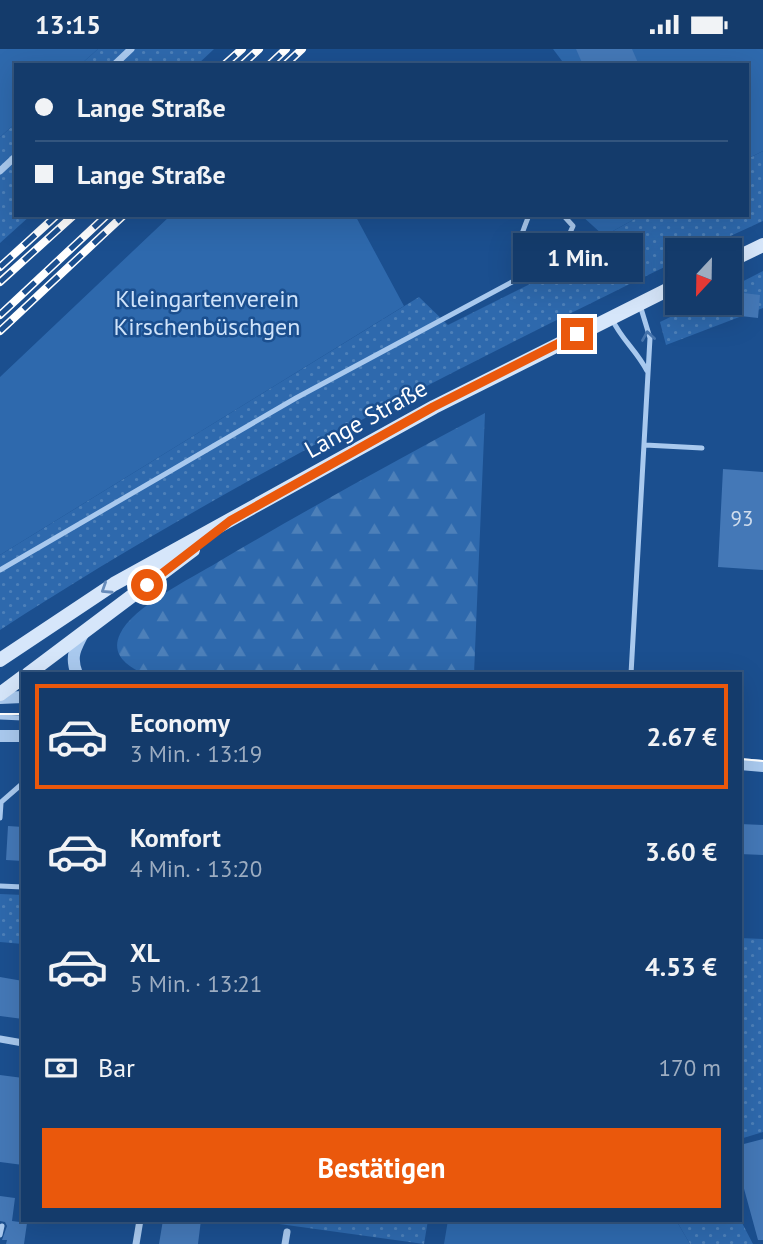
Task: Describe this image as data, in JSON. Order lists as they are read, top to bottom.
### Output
{
  "streets": {
    "main road": ["Lange Straße"]
  },
  "parks": ["Kleingartenverein Kirschenbüschgen"],
  "house_numbers": ["93"],
  "north": "bottom",
  "page": {
    "status": "13:15",
    "banner": ["Lange Straße", "Lange Straße"],
    "bubble": "1 Min.",
    "list": [
      {
        "name": "Economy",
        "note": "3 Min. · 13:19",
        "value": "2.67 €"
      },
      {
        "name": "Komfort",
        "note": "4 Min. · 13:20",
        "value": "3.60 €"
      },
      {
        "name": "XL",
        "note": "5 Min. · 13:21",
        "value": "4.53 €"
      }
    ],
    "pay": ["Bar", "170 m"],
    "buttons": "Bestätigen"
  }
}
